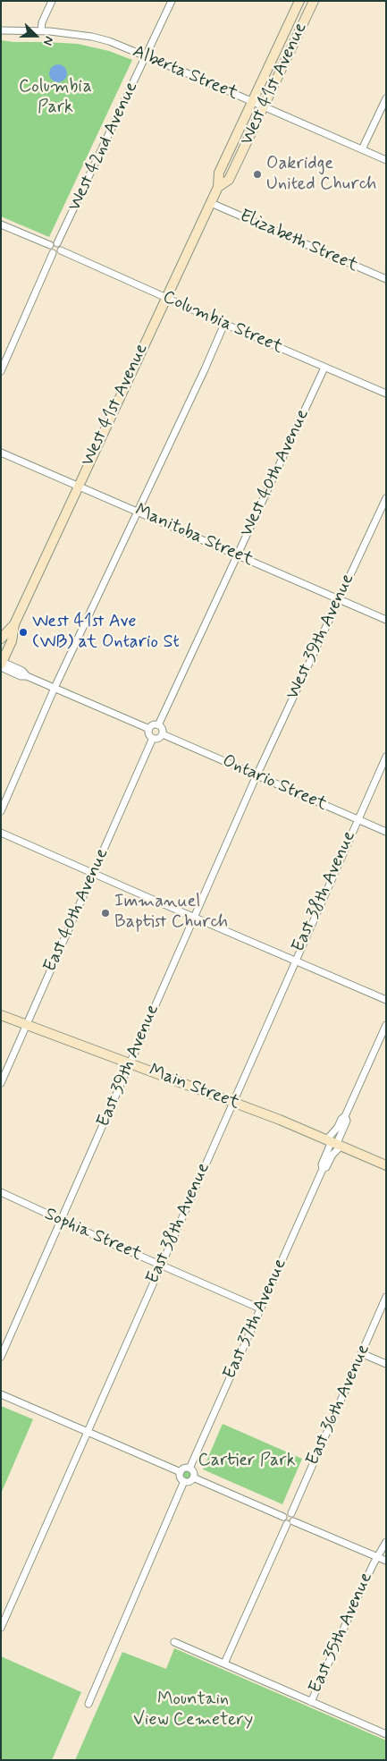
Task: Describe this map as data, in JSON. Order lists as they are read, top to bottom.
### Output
{
  "streets": {
    "main road": ["West 41st Avenue", "Main Street"],
    "street": [
      "Alberta Street",
      "West 42nd Avenue",
      "Elizabeth Street",
      "Columbia Street",
      "West 40th Avenue",
      "Manitoba Street",
      "West 39th Avenue",
      "Ontario Street",
      "East 38th Avenue",
      "East 40th Avenue",
      "East 39th Avenue",
      "Sophia Street",
      "East 37th Avenue",
      "East 36th Avenue",
      "East 35th Avenue"
    ]
  },
  "crossings": [
    ["Alberta Street", "West 41st Avenue"],
    ["Alberta Street", "West 42nd Avenue"],
    ["West 41st Avenue", "Elizabeth Street"],
    ["West 41st Avenue", "Columbia Street"],
    ["West 41st Avenue", "Manitoba Street"],
    ["West 42nd Avenue", "Columbia Street"],
    ["Columbia Street", "West 40th Avenue"],
    ["West 40th Avenue", "Manitoba Street"],
    ["West 40th Avenue", "Ontario Street"],
    ["West 40th Avenue", "East 40th Avenue"],
    ["Manitoba Street", "West 39th Avenue"],
    ["West 39th Avenue", "Ontario Street"],
    ["West 39th Avenue", "East 39th Avenue"],
    ["Ontario Street", "East 38th Avenue"],
    ["Ontario Street", "East 40th Avenue"],
    ["Ontario Street", "East 39th Avenue"],
    ["East 38th Avenue", "Main Street"],
    ["East 38th Avenue", "Sophia Street"],
    ["East 40th Avenue", "Main Street"],
    ["East 39th Avenue", "Main Street"],
    ["East 39th Avenue", "Sophia Street"],
    ["Main Street", "East 37th Avenue"],
    ["Sophia Street", "East 37th Avenue"]
  ],
  "parks": ["Columbia Park", "Cartier Park", "Mountain View Cemetery"],
  "places": ["Oakridge United Church", "West 41st Ave (WB) at Ontario St", "Immanuel Baptist Church"],
  "north": "right"
}
